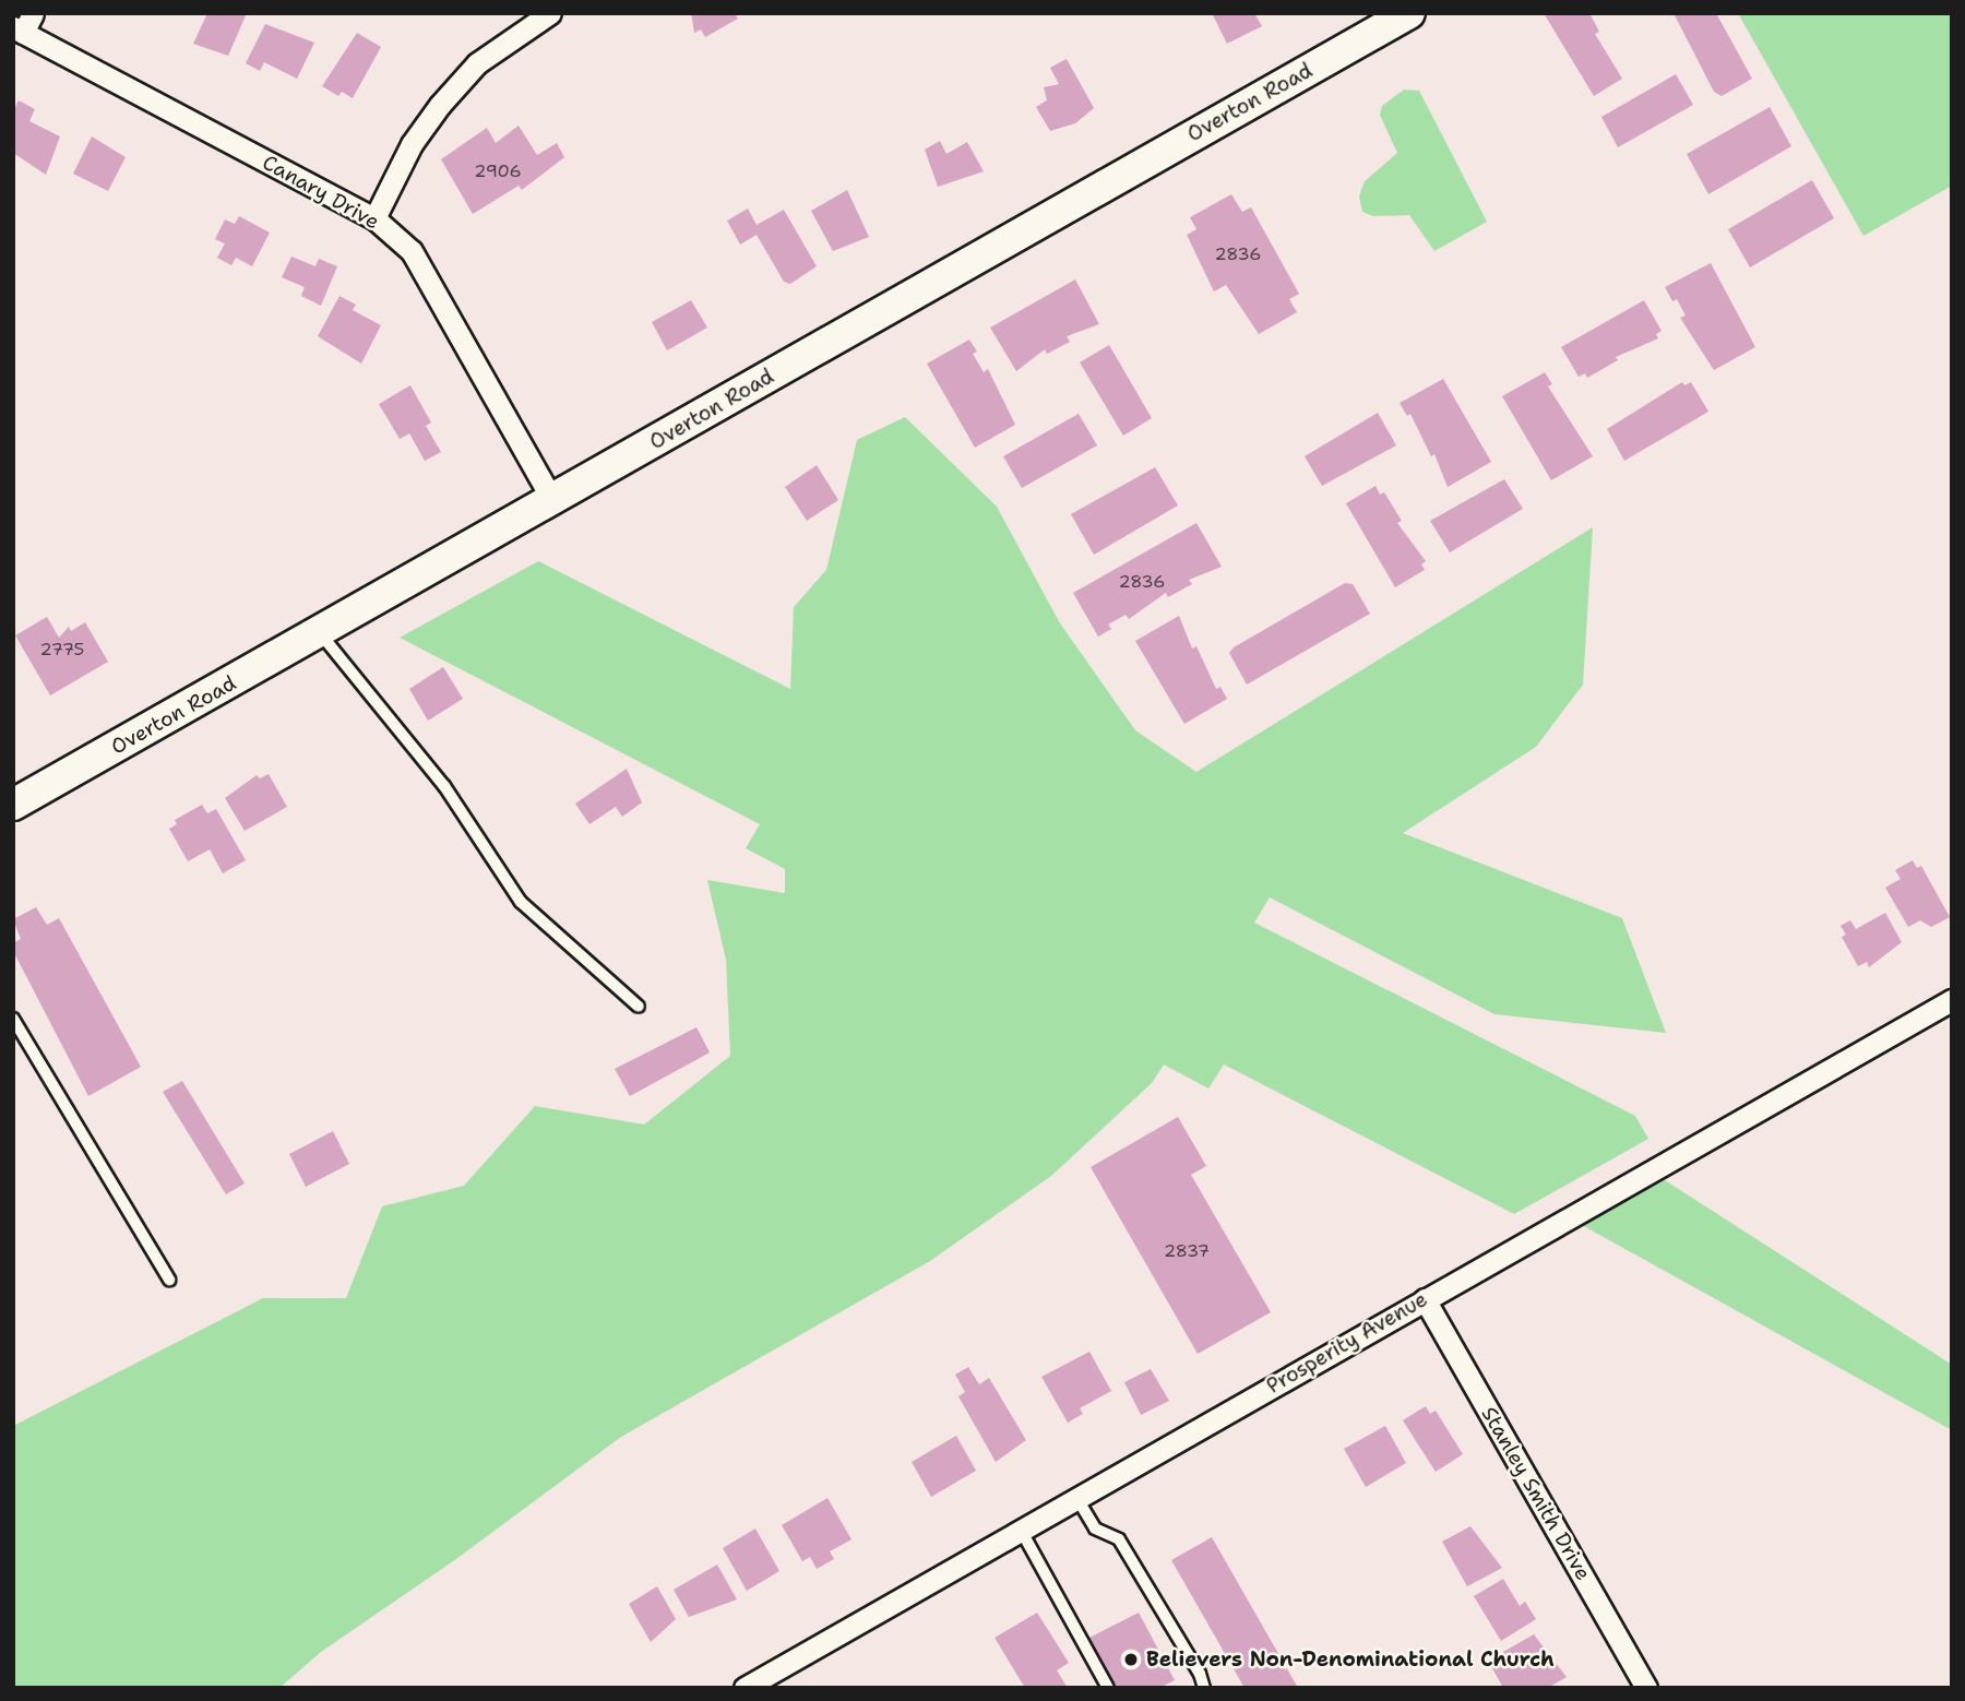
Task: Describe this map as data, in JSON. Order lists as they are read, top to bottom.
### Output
{
  "streets": {
    "street": [
      "Overton Road",
      "Canary Drive",
      "Prosperity Avenue",
      "Stanley Smith Drive"
    ]
  },
  "crossings": [
    ["Overton Road", "Canary Drive"],
    ["Prosperity Avenue", "Stanley Smith Drive"]
  ],
  "places": ["Believers Non-Denominational Church"],
  "house_numbers": [
    "2906",
    "2836",
    "2836",
    "2775",
    "2837"
  ]
}
